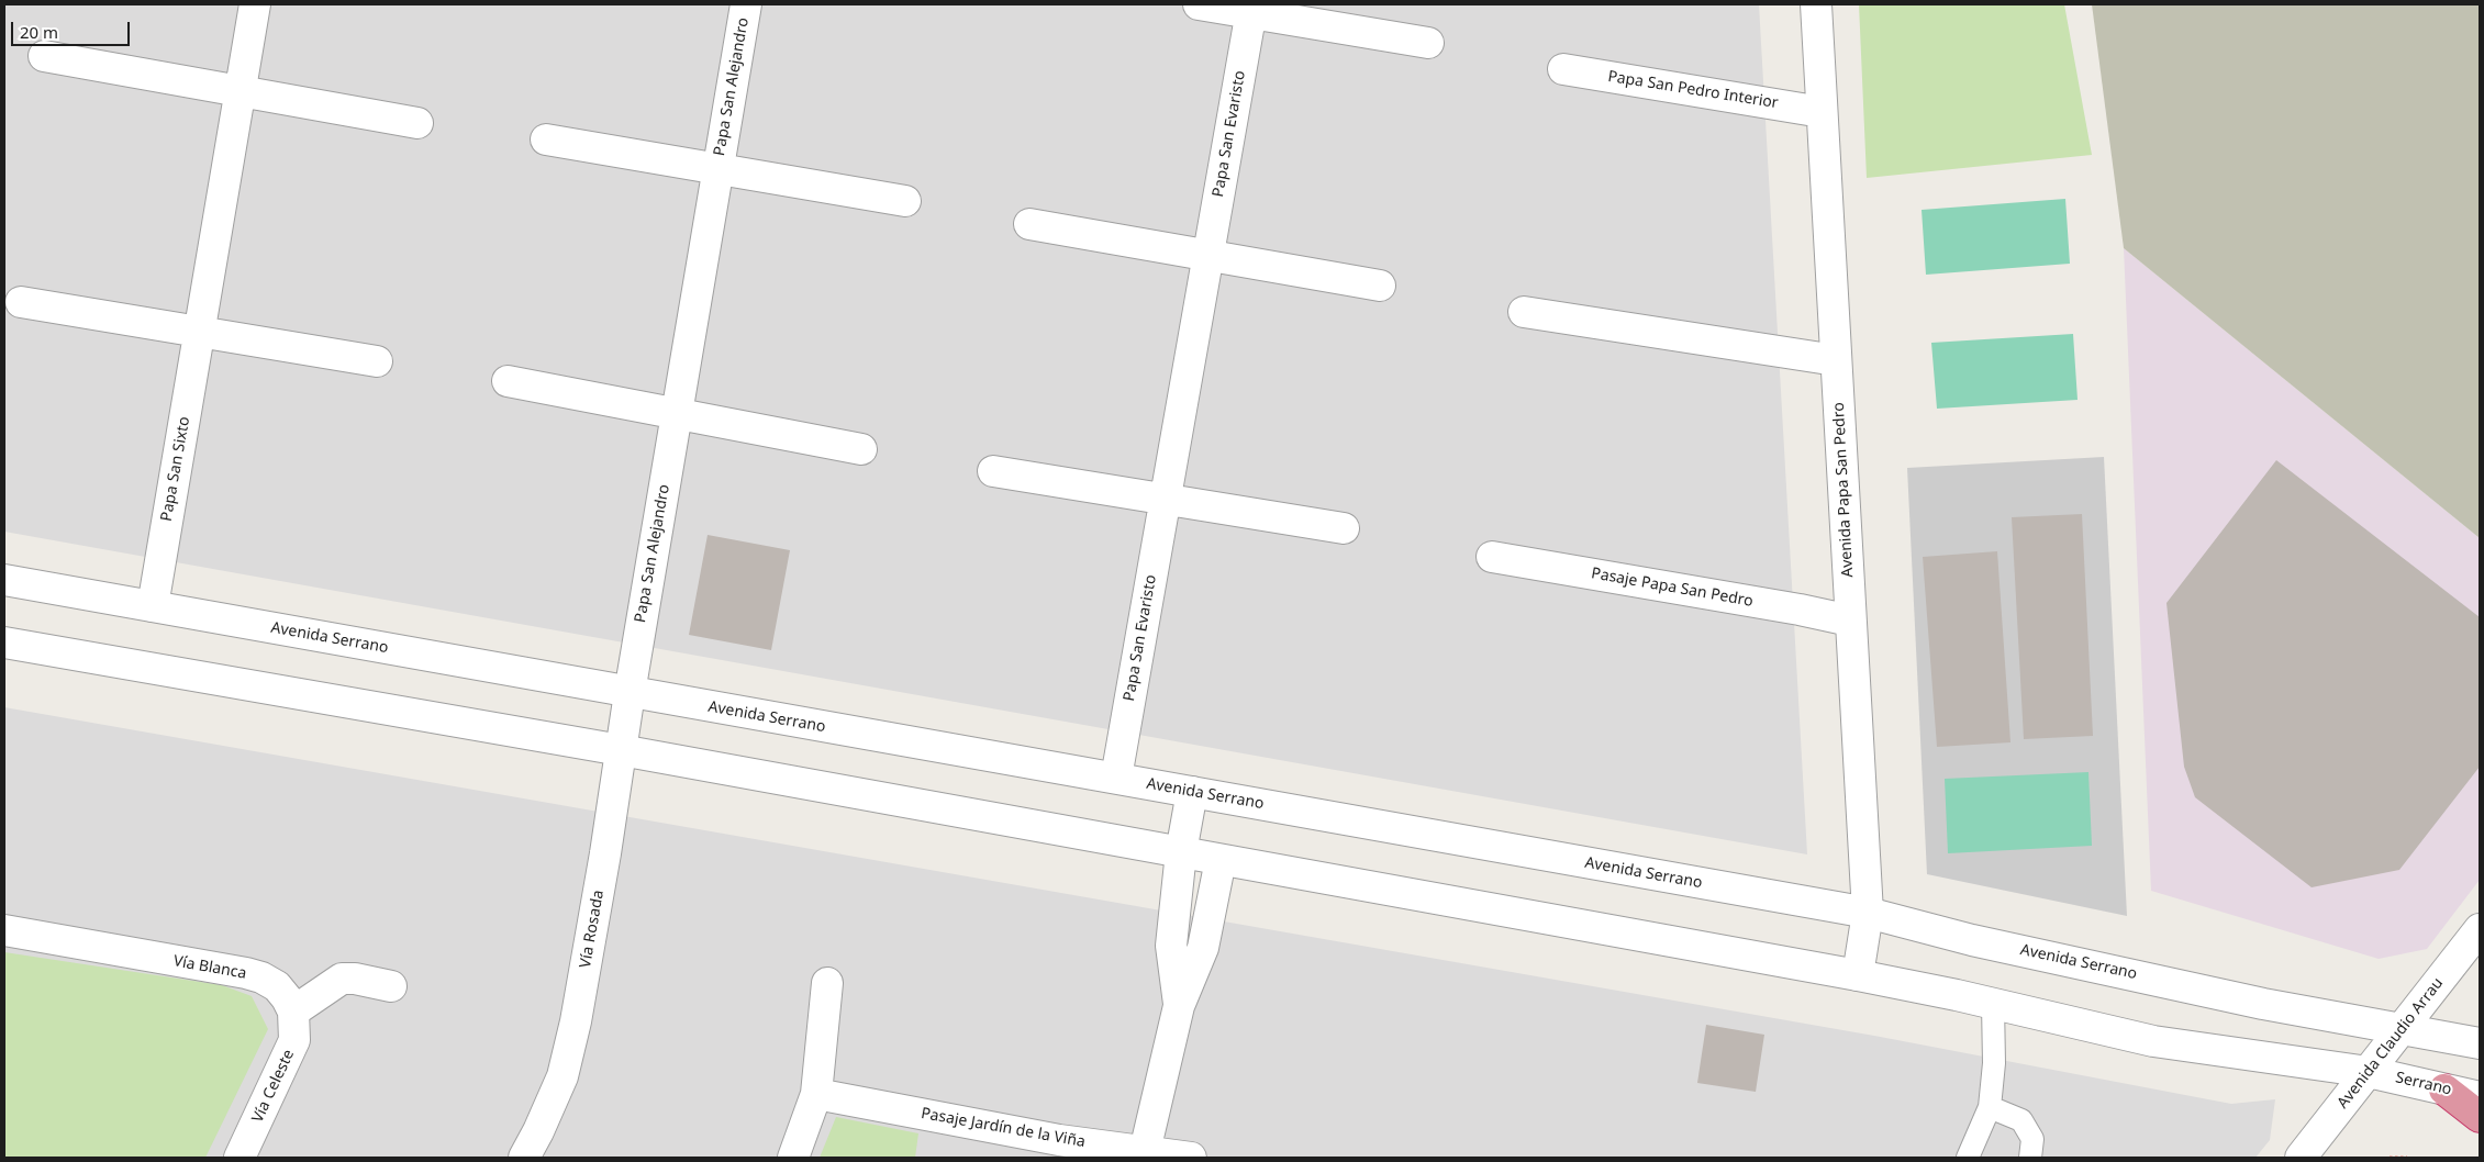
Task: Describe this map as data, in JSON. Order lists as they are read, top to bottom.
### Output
{
  "streets": {
    "street": [
      "Papa San Alejandro",
      "Papa San Pedro Interior",
      "Papa San Evaristo",
      "Papa San Sixto",
      "Avenida Papa San Pedro",
      "Pasaje Papa San Pedro",
      "Avenida Serrano",
      "Vía Rosada",
      "Vía Blanca",
      "Avenida Claudio Arrau",
      "Serrano",
      "Vía Celeste",
      "Pasaje Jardín de la Viña"
    ]
  },
  "crossings": [
    ["Papa San Alejandro", "Avenida Serrano"],
    ["Papa San Alejandro", "Vía Rosada"],
    ["Papa San Pedro Interior", "Avenida Papa San Pedro"],
    ["Papa San Evaristo", "Avenida Serrano"],
    ["Papa San Sixto", "Avenida Serrano"],
    ["Avenida Papa San Pedro", "Pasaje Papa San Pedro"],
    ["Avenida Papa San Pedro", "Avenida Serrano"],
    ["Avenida Serrano", "Vía Rosada"],
    ["Avenida Serrano", "Avenida Claudio Arrau"],
    ["Vía Blanca", "Vía Celeste"],
    ["Avenida Claudio Arrau", "Serrano"]
  ],
  "scale_bar": "20 m"
}
